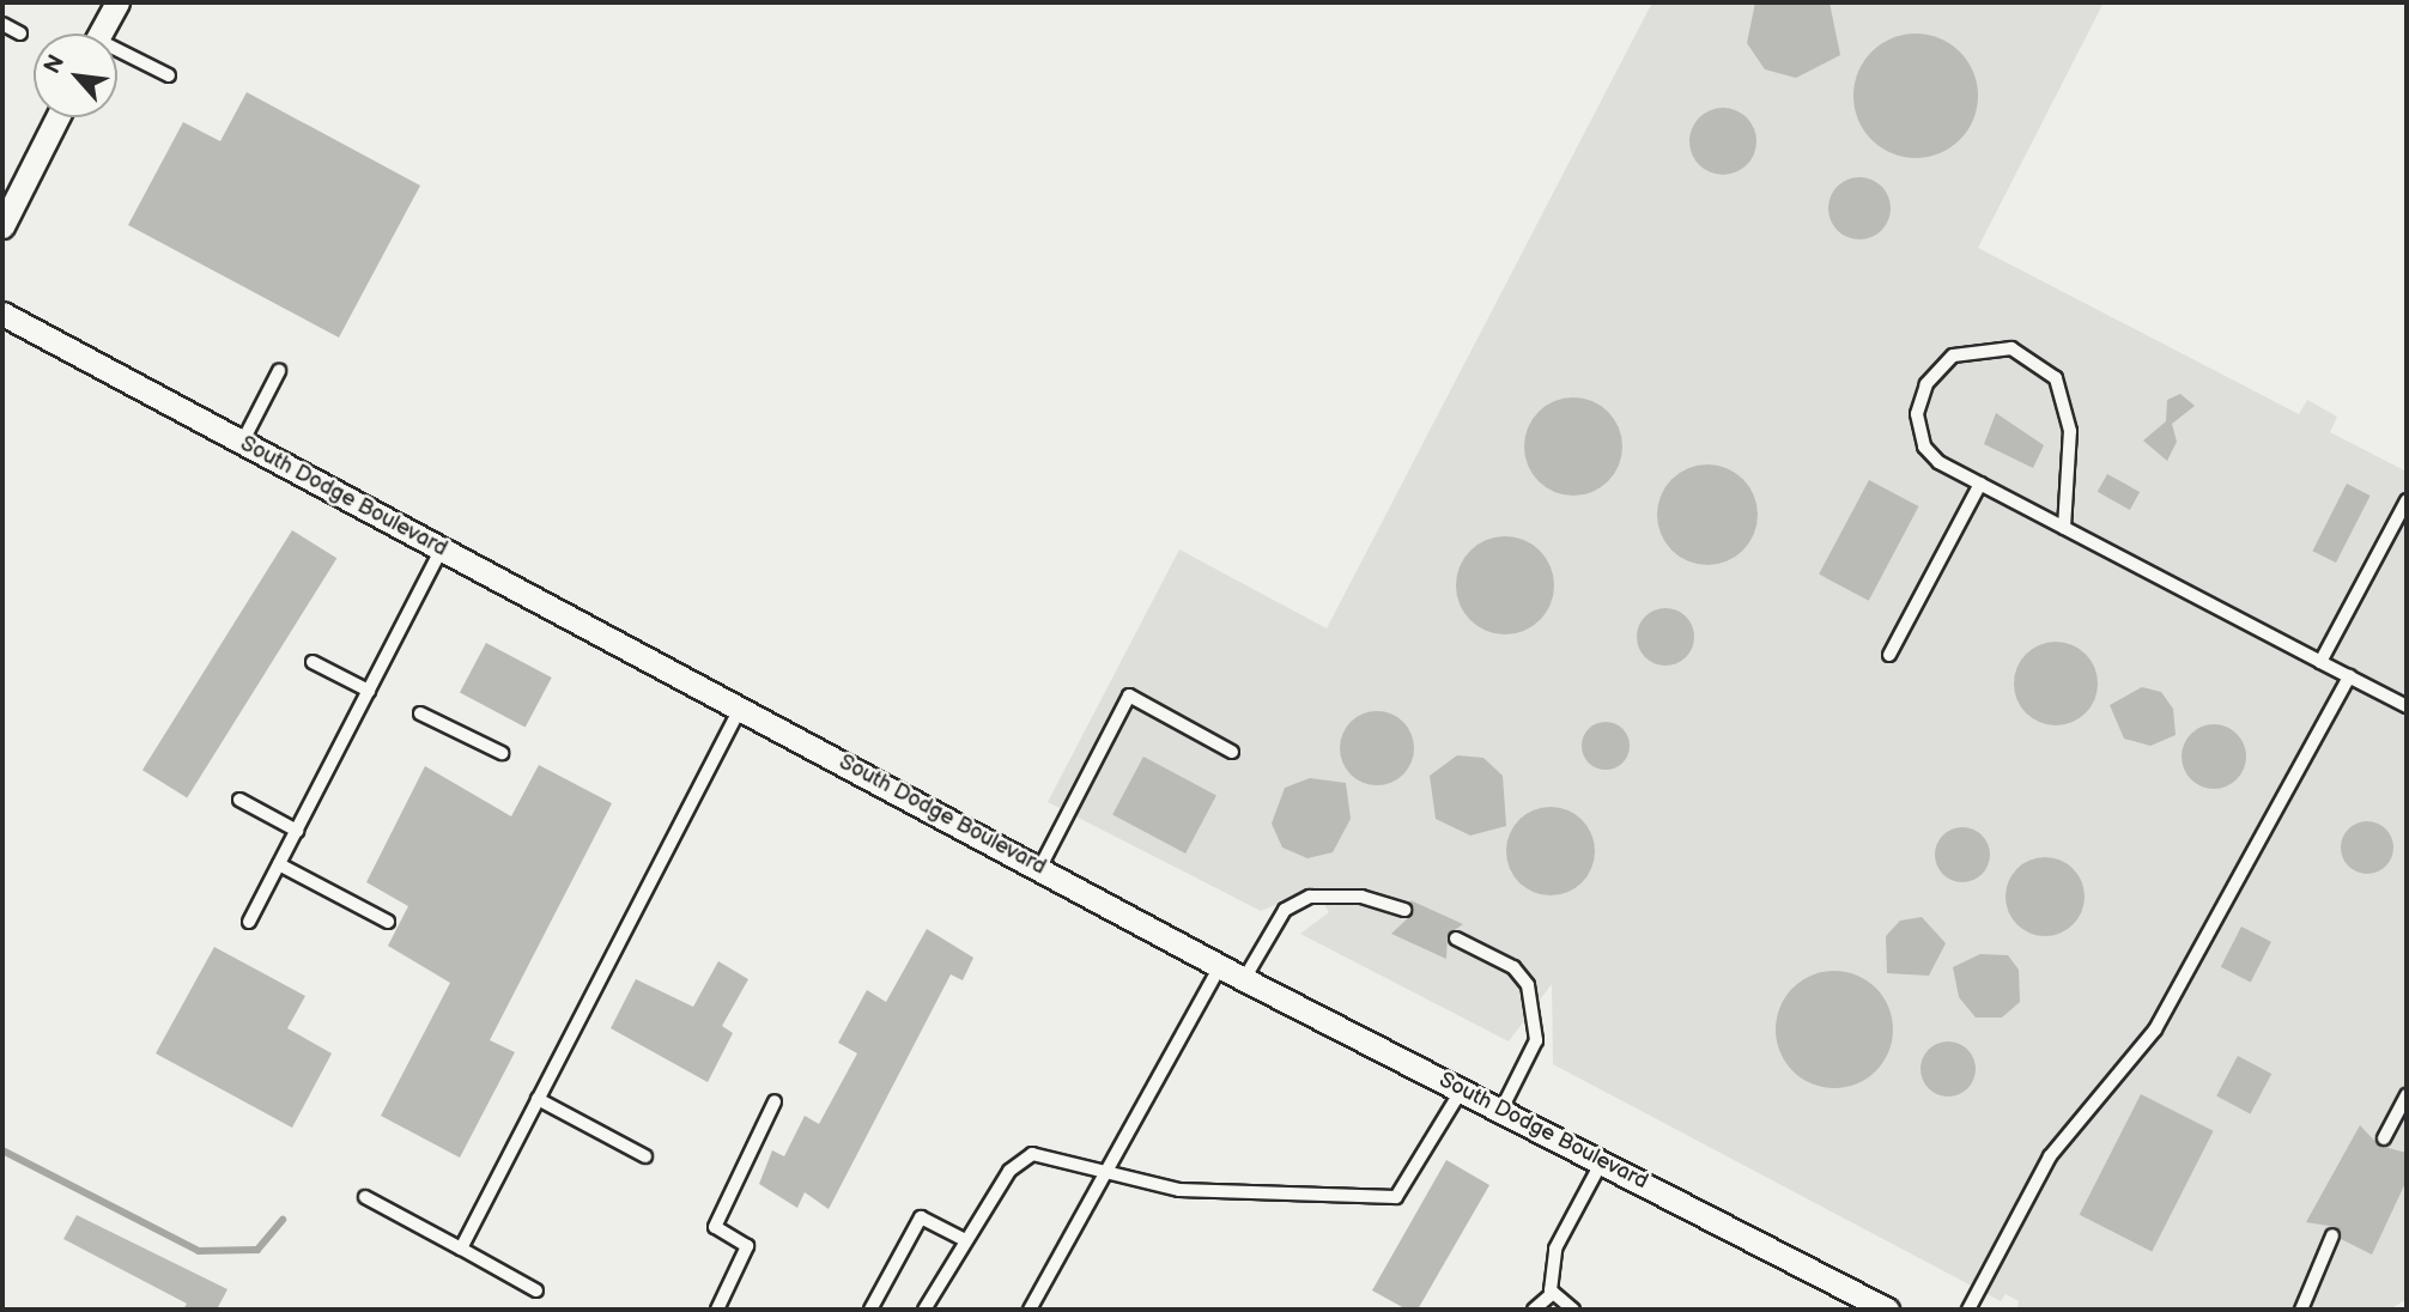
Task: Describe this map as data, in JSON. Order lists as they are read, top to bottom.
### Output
{
  "streets": {
    "street": ["South Dodge Boulevard"]
  },
  "north": "top left"
}
